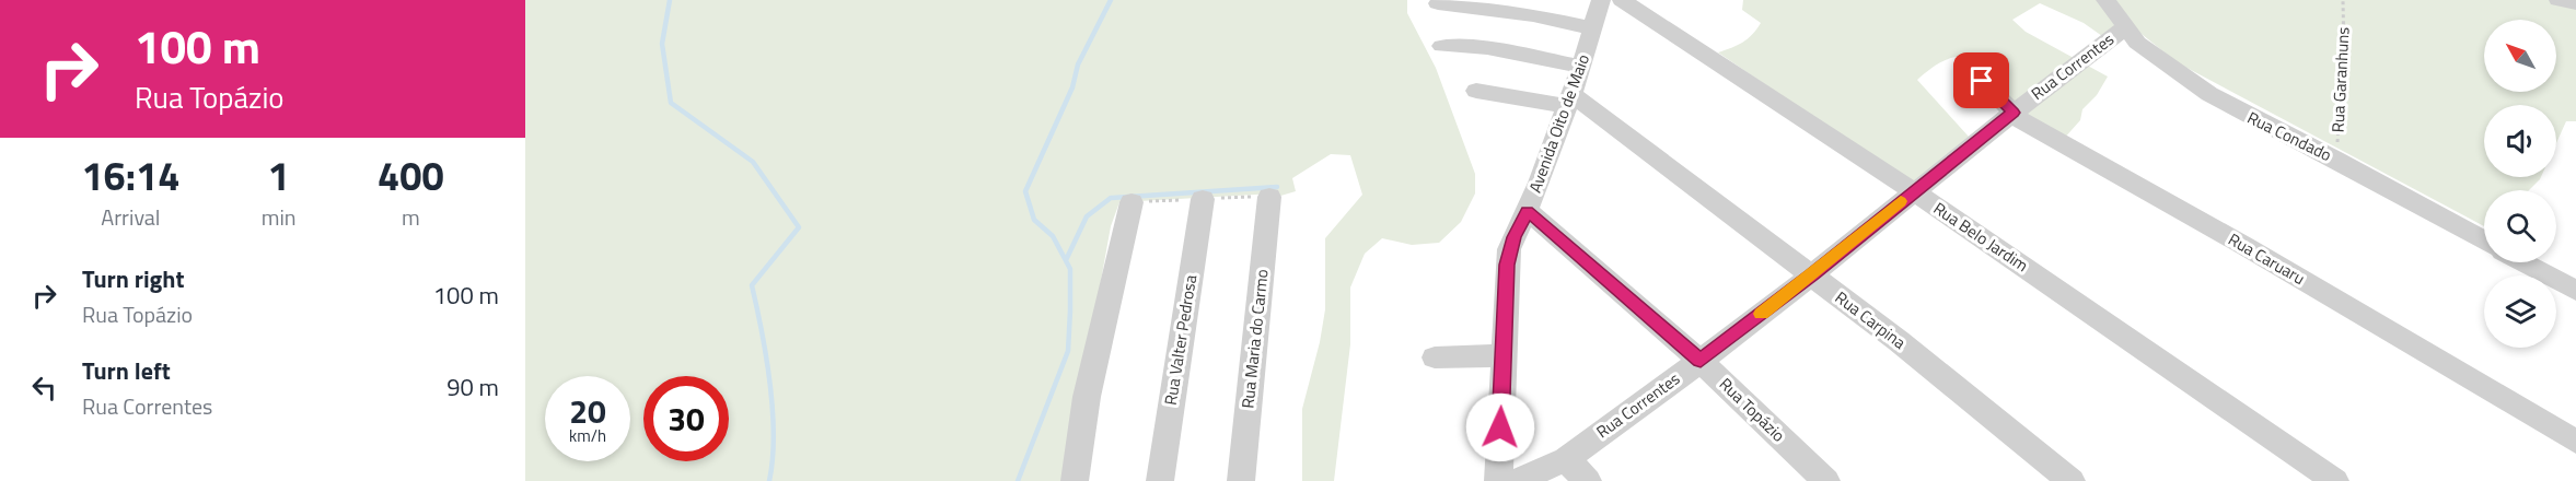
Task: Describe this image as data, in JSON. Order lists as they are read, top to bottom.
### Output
{
  "streets": {
    "street": [
      "Rua Correntes",
      "Avenida Oito de Maio",
      "Rua Condado",
      "Rua Belo Jardim",
      "Rua Caruaru",
      "Rua Carpina",
      "Rua Maria do Carmo",
      "Rua Valter Pedrosa",
      "Rua Topázio"
    ],
    "path": ["Rua Garanhuns"]
  },
  "crossings": [
    ["Rua Correntes", "Rua Condado"],
    ["Rua Correntes", "Rua Belo Jardim"],
    ["Rua Correntes", "Rua Caruaru"],
    ["Rua Correntes", "Rua Carpina"],
    ["Rua Correntes", "Rua Topázio"],
    ["Rua Garanhuns", "Rua Condado"],
    ["Avenida Oito de Maio", "Rua Carpina"],
    ["Avenida Oito de Maio", "Rua Topázio"]
  ],
  "north": "top left",
  "page": {
    "turn": ["100 m", "Rua Topázio"],
    "eta": [
      "16:14",
      "Arrival",
      "1",
      "min",
      "400",
      "m"
    ],
    "list": [
      {
        "name": "Turn right",
        "note": "Rua Topázio",
        "value": "100 m"
      },
      {
        "name": "Turn left",
        "note": "Rua Correntes",
        "value": "90 m"
      }
    ],
    "speed": "20 km/h",
    "limit": "30"
  }
}
